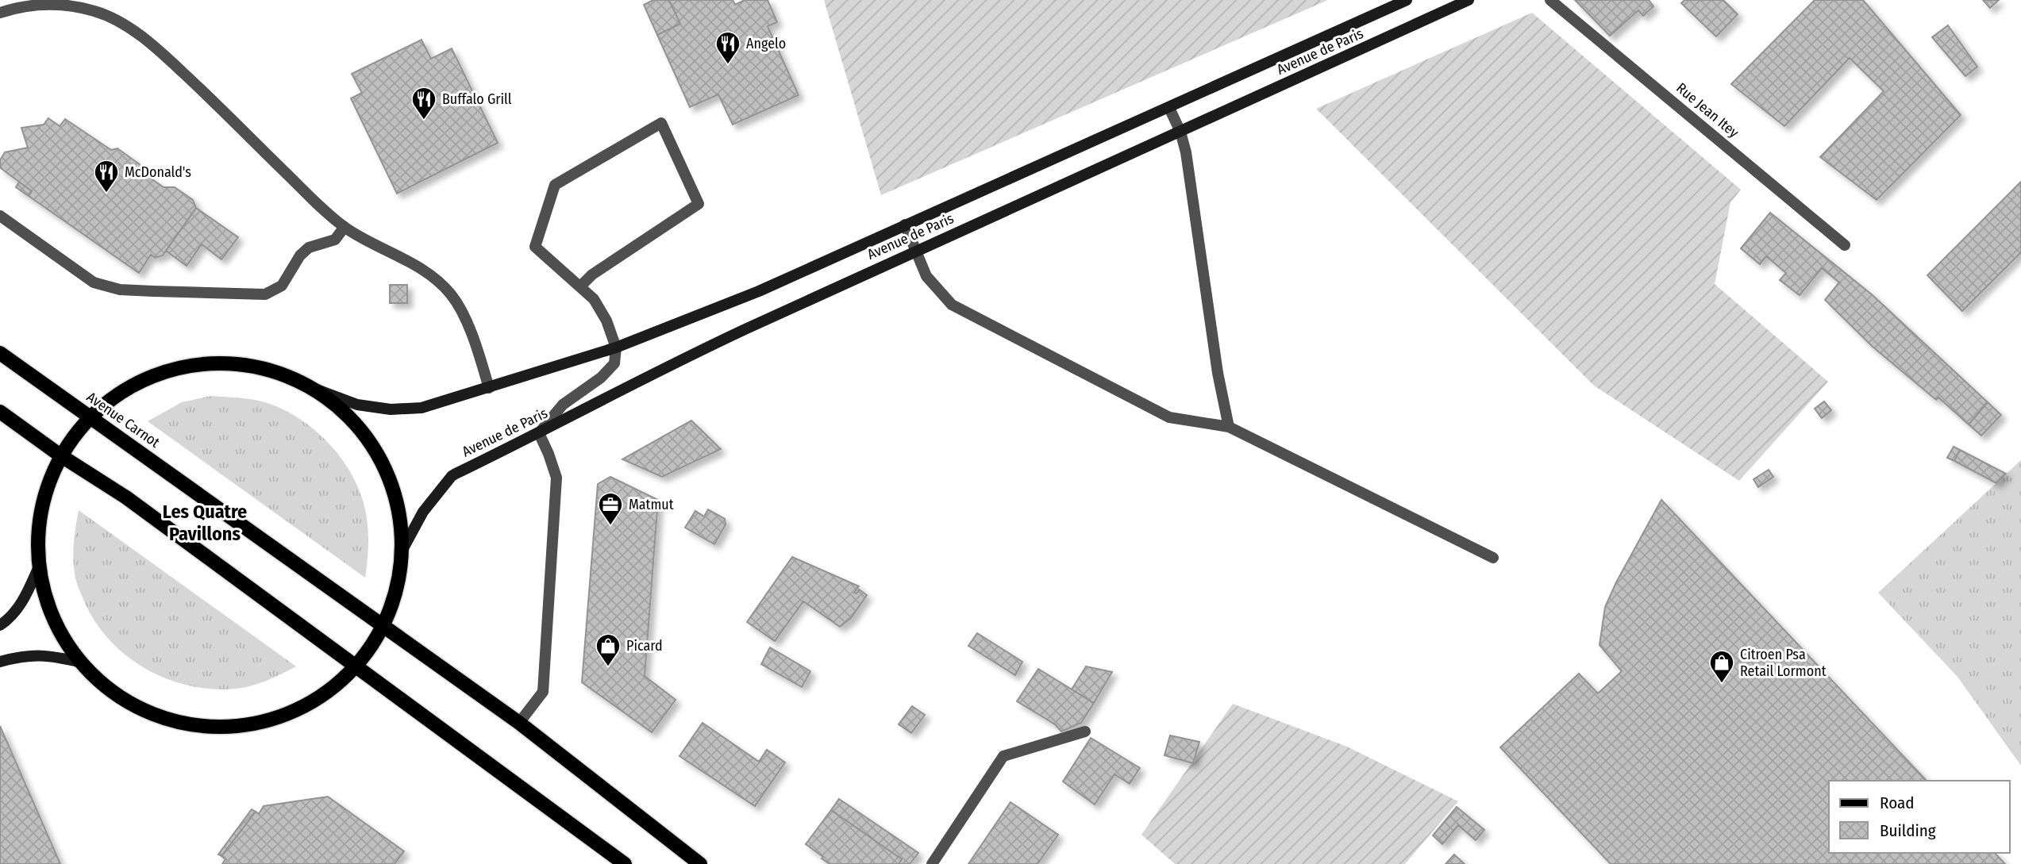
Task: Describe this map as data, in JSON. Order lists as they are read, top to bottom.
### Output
{
  "streets": {
    "main road": ["Avenue de Paris", "Avenue Carnot"],
    "street": ["Rue Jean Itey"]
  },
  "districts": ["Les Quatre Pavillons"],
  "places": {
    "restaurant": ["Angelo", "Buffalo Grill", "McDonald's"],
    "office": ["Matmut"],
    "shop": ["Picard", "Citroen Psa Retail Lormont"]
  },
  "legend": ["Road", "Building"]
}
